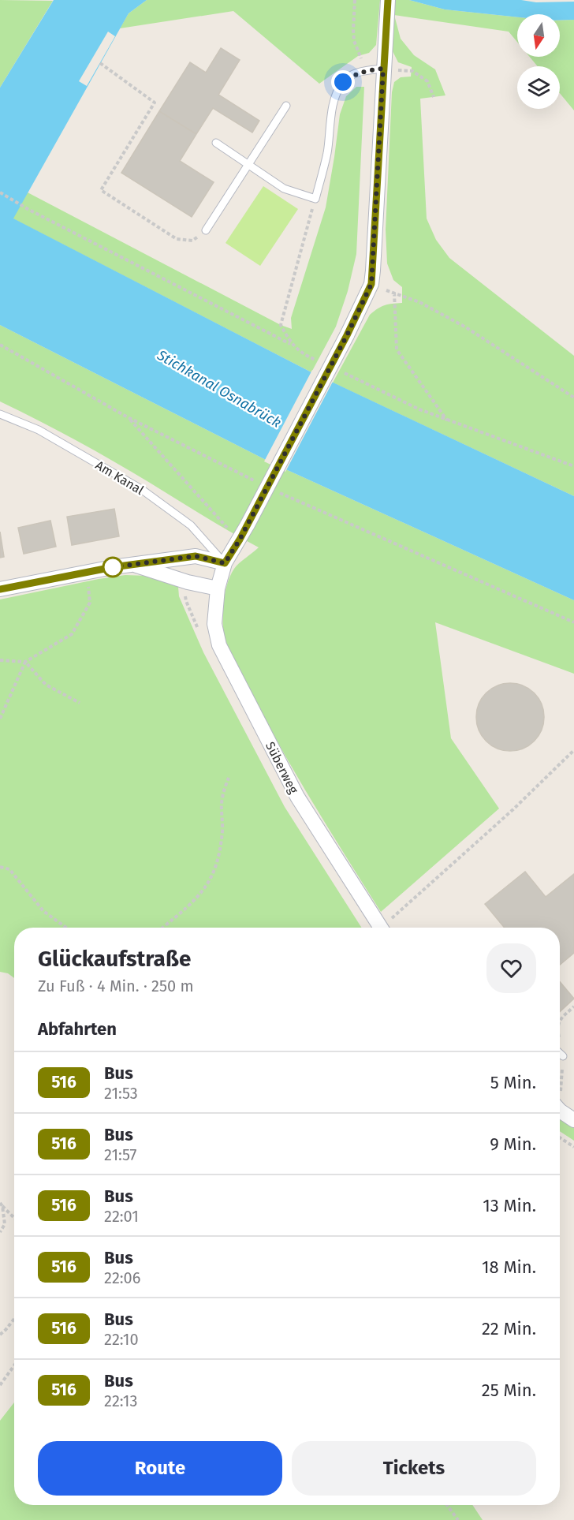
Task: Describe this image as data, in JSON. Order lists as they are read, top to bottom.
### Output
{
  "streets": {
    "street": ["Süberweg"],
    "lane": ["Am Kanal"]
  },
  "crossings": [
    ["Am Kanal", "Süberweg"]
  ],
  "water": ["Stichkanal Osnabrück"],
  "lines": ["bus line 516"],
  "north": "bottom",
  "page": {
    "heading": [
      ["Glückaufstraße", "Zu Fuß · 4 Min. · 250 m"],
      "Abfahrten"
    ],
    "list": [
      {
        "mark": "516",
        "name": "Bus",
        "note": "21:53",
        "value": "5 Min."
      },
      {
        "mark": "516",
        "name": "Bus",
        "note": "21:57",
        "value": "9 Min."
      },
      {
        "mark": "516",
        "name": "Bus",
        "note": "22:01",
        "value": "13 Min."
      },
      {
        "mark": "516",
        "name": "Bus",
        "note": "22:06",
        "value": "18 Min."
      },
      {
        "mark": "516",
        "name": "Bus",
        "note": "22:10",
        "value": "22 Min."
      },
      {
        "mark": "516",
        "name": "Bus",
        "note": "22:13",
        "value": "25 Min."
      }
    ],
    "buttons": ["Route", "Tickets"]
  }
}
